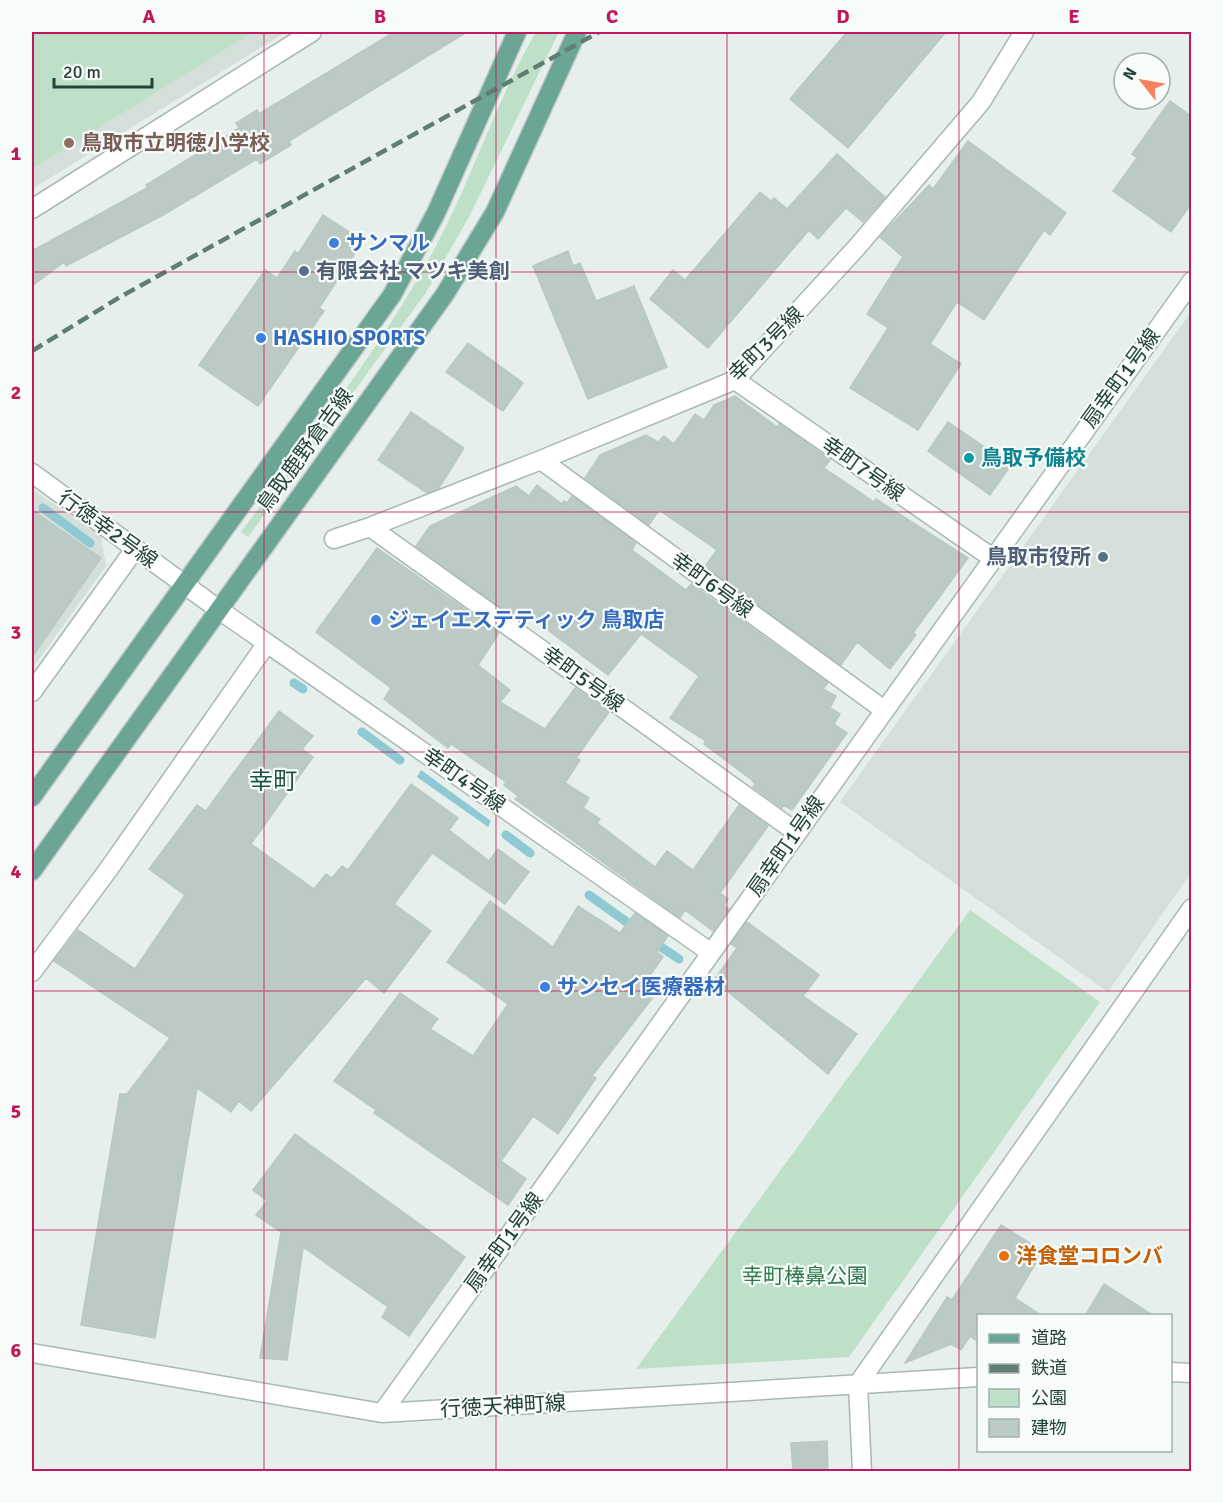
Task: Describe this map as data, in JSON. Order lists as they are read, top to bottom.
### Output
{
  "streets": {
    "main road": ["鳥取鹿野倉吉線"],
    "street": [
      "幸町3号線",
      "扇幸町1号線",
      "幸町7号線",
      "行徳幸2号線",
      "幸町6号線",
      "幸町5号線",
      "幸町4号線",
      "行徳天神町線"
    ]
  },
  "crossings": [
    ["幸町3号線", "幸町7号線"],
    ["幸町3号線", "幸町6号線"],
    ["幸町3号線", "幸町5号線"],
    ["扇幸町1号線", "幸町7号線"],
    ["扇幸町1号線", "幸町6号線"],
    ["扇幸町1号線", "幸町5号線"],
    ["扇幸町1号線", "幸町4号線"],
    ["扇幸町1号線", "行徳天神町線"],
    ["鳥取鹿野倉吉線", "行徳幸2号線"],
    ["鳥取鹿野倉吉線", "幸町4号線"],
    ["行徳幸2号線", "幸町4号線"]
  ],
  "districts": ["幸町"],
  "parks": ["幸町棒鼻公園"],
  "places": [
    "鳥取市立明徳小学校",
    "サンマル",
    "有限会社 マツキ美創",
    "HASHIO SPORTS",
    "鳥取予備校",
    "鳥取市役所",
    "ジェイエステティック 鳥取店",
    "サンセイ医療器材",
    "洋食堂コロンバ"
  ],
  "legend": [
    "道路",
    "鉄道",
    "公園",
    "建物"
  ],
  "scale_bar": "20 m",
  "north": "top left",
  "grid": {
    "columns": [
      "A",
      "B",
      "C",
      "D",
      "E"
    ],
    "rows": [
      "1",
      "2",
      "3",
      "4",
      "5",
      "6"
    ]
  }
}
